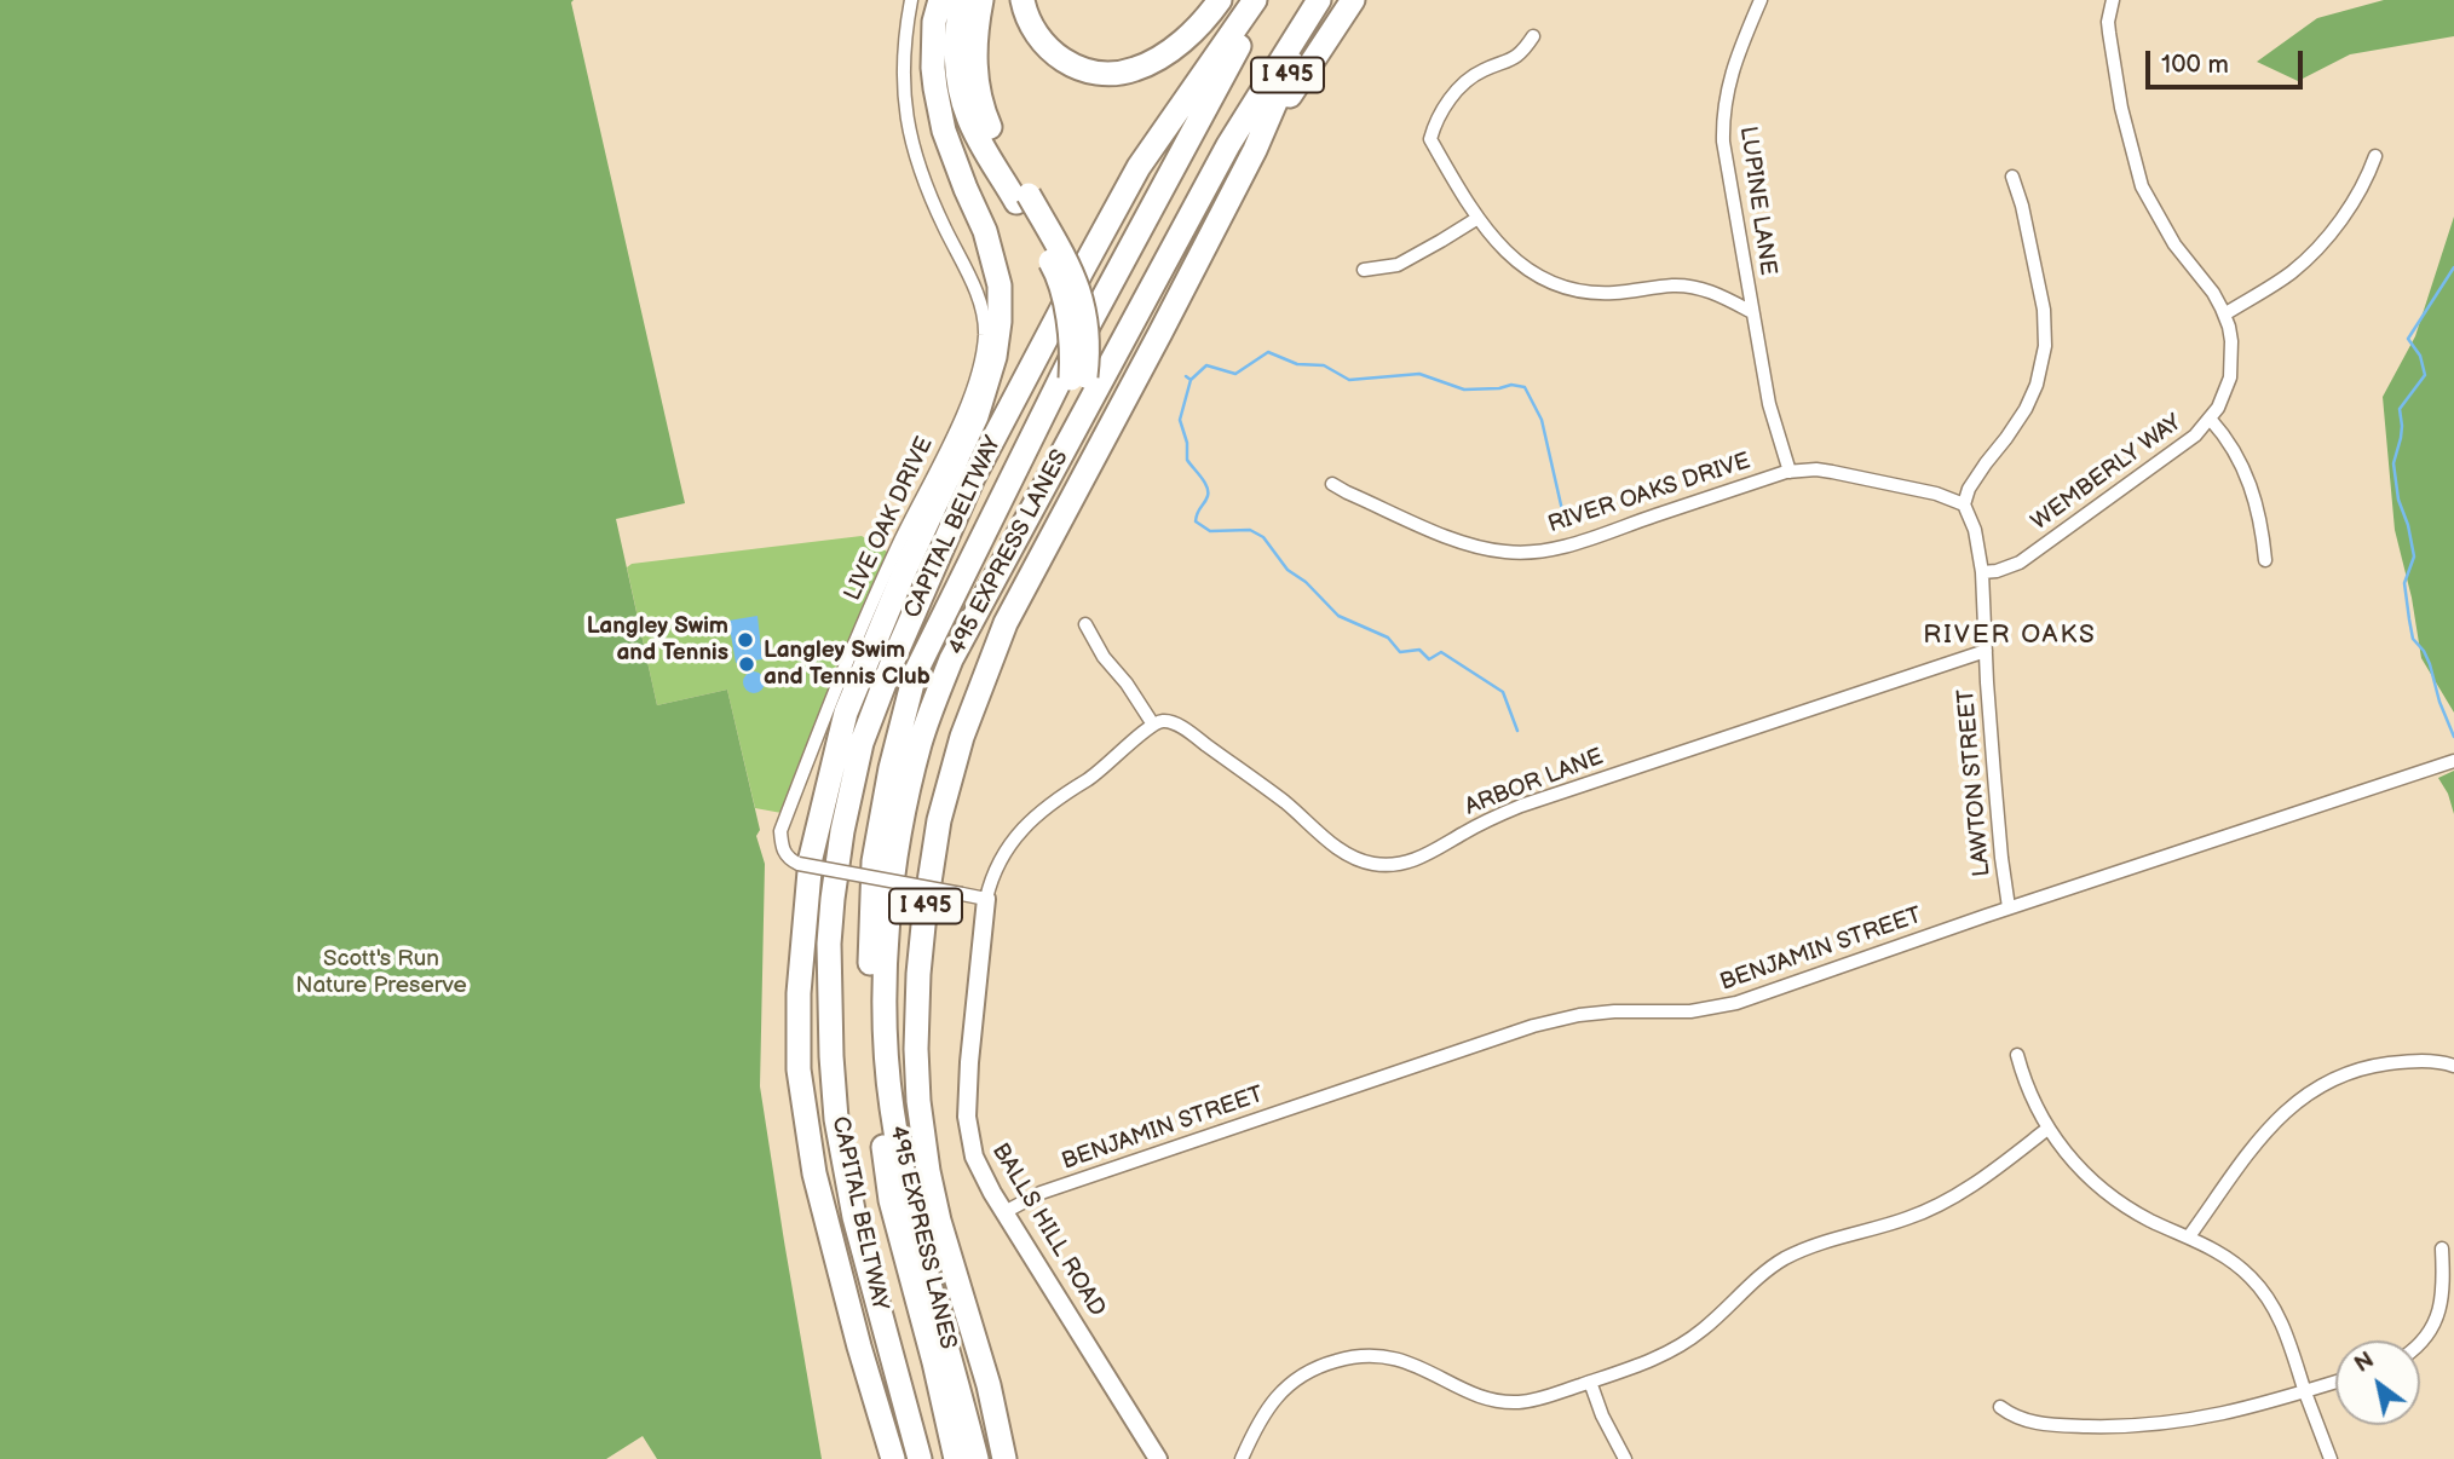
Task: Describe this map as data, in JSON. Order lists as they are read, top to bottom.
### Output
{
  "streets": {
    "highway": ["I 495", "CAPITAL BELTWAY", "495 EXPRESS LANES"],
    "street": [
      "LUPINE LANE",
      "WEMBERLY WAY",
      "RIVER OAKS DRIVE",
      "LIVE OAK DRIVE",
      "ARBOR LANE",
      "LAWTON STREET",
      "BENJAMIN STREET",
      "BALLS HILL ROAD"
    ]
  },
  "crossings": [
    ["I 495", "495 EXPRESS LANES"],
    ["WEMBERLY WAY", "LAWTON STREET"],
    ["LIVE OAK DRIVE", "BALLS HILL ROAD"],
    ["ARBOR LANE", "LAWTON STREET"],
    ["ARBOR LANE", "BALLS HILL ROAD"],
    ["LAWTON STREET", "BENJAMIN STREET"],
    ["BENJAMIN STREET", "BALLS HILL ROAD"]
  ],
  "districts": ["RIVER OAKS"],
  "parks": ["Scott's Run Nature Preserve"],
  "places": ["Langley Swim and Tennis", "Langley Swim and Tennis Club"],
  "scale_bar": "100 m",
  "north": "top left"
}
